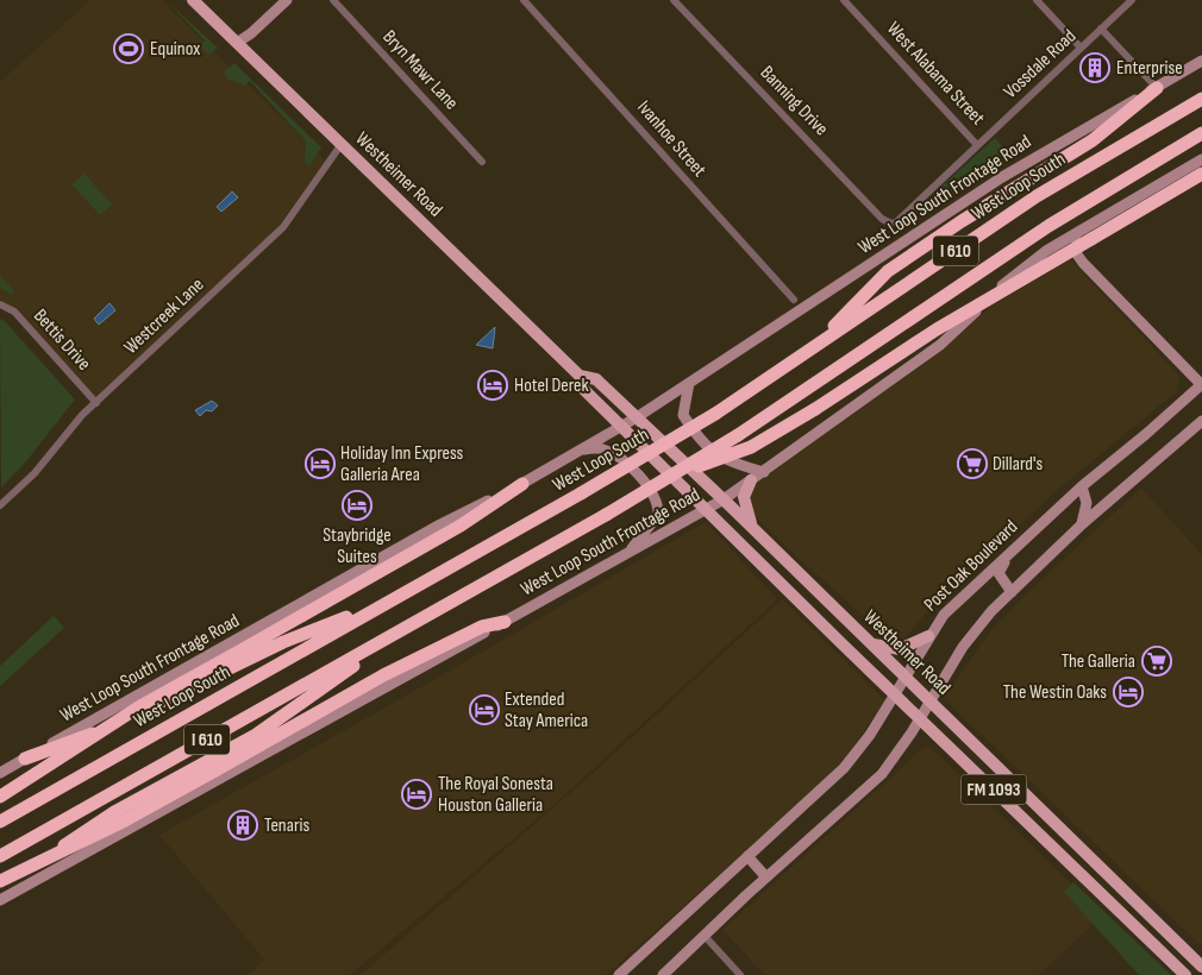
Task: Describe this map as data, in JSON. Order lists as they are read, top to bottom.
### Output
{
  "streets": {
    "highway": ["West Loop South", "I 610"],
    "main road": [
      "Westheimer Road",
      "West Loop South Frontage Road",
      "Post Oak Boulevard",
      "FM 1093"
    ],
    "street": [
      "Vossdale Road",
      "Bryn Mawr Lane",
      "West Alabama Street",
      "Banning Drive",
      "Ivanhoe Street",
      "Westcreek Lane",
      "Bettis Drive"
    ]
  },
  "crossings": [
    ["Vossdale Road", "West Alabama Street"],
    ["Vossdale Road", "Banning Drive"],
    ["Westheimer Road", "West Loop South Frontage Road"],
    ["Westheimer Road", "Westcreek Lane"],
    ["Westheimer Road", "Post Oak Boulevard"],
    ["Westcreek Lane", "Bettis Drive"]
  ],
  "places": {
    "sports": ["Equinox"],
    "building": ["Enterprise", "Tenaris"],
    "hotel": [
      "Hotel Derek",
      "Holiday Inn Express Galleria Area",
      "Staybridge Suites",
      "The Westin Oaks",
      "Extended Stay America",
      "The Royal Sonesta Houston Galleria"
    ],
    "supermarket": ["Dillard's", "The Galleria"]
  }
}
